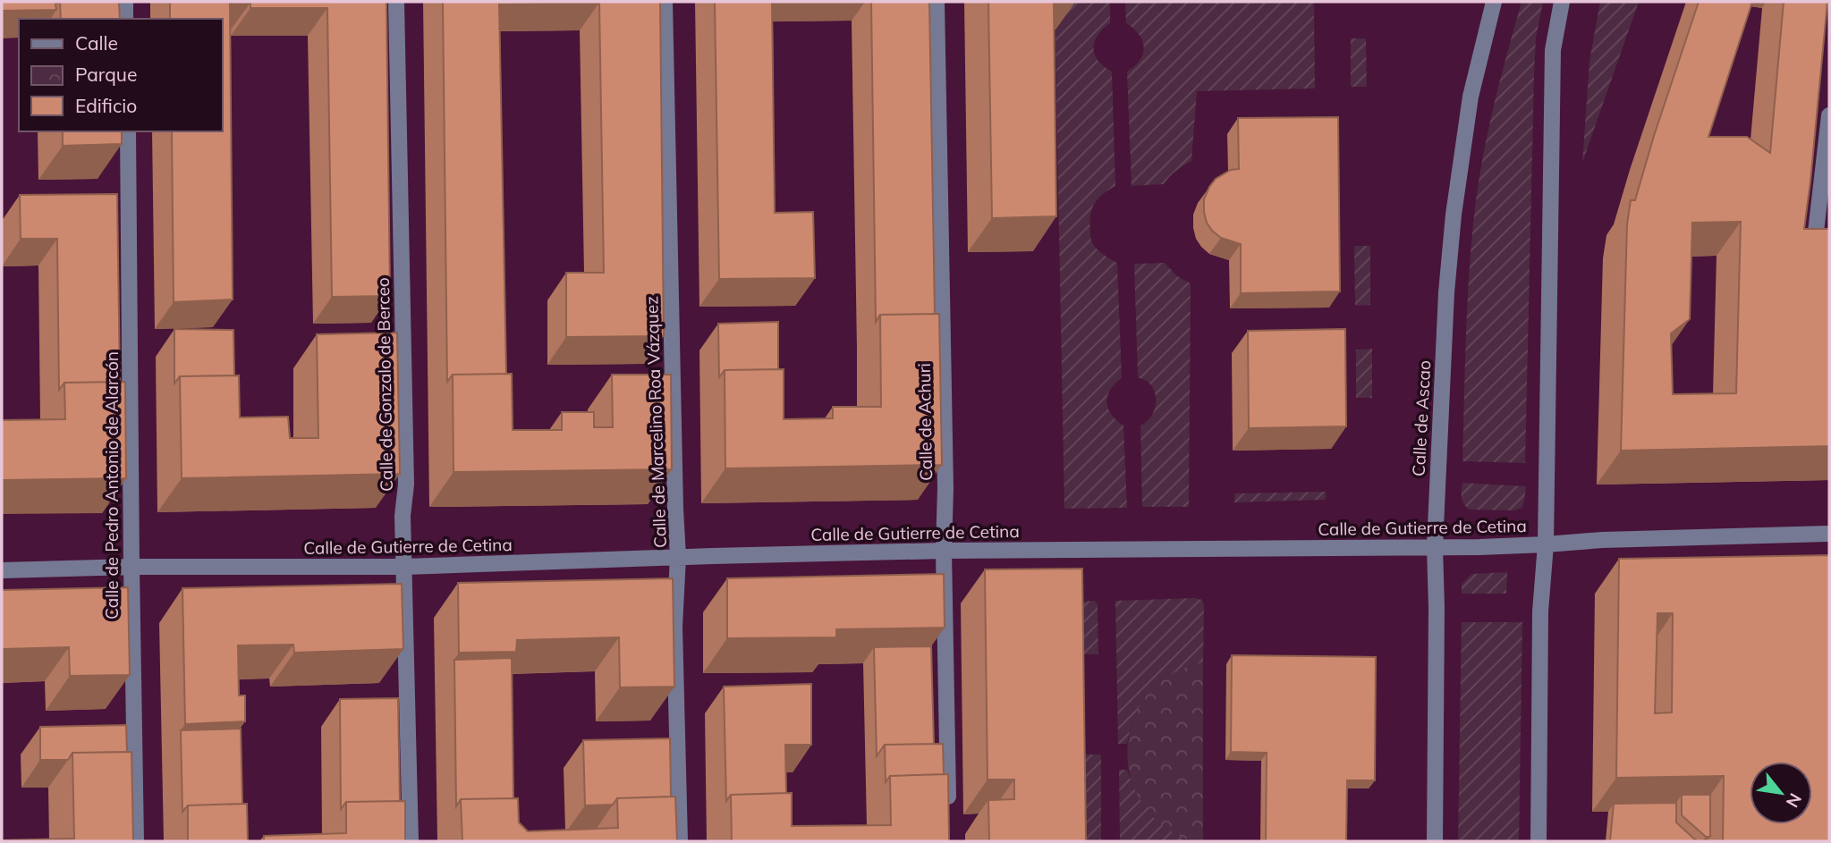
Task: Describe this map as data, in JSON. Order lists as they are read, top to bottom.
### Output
{
  "streets": {
    "street": [
      "Calle de Gonzalo de Berceo",
      "Calle de Ascao",
      "Calle de Marcelino Roa Vázquez",
      "Calle de Achuri",
      "Calle de Pedro Antonio de Alarcón",
      "Calle de Gutierre de Cetina"
    ]
  },
  "crossings": [
    ["Calle de Gonzalo de Berceo", "Calle de Gutierre de Cetina"],
    ["Calle de Ascao", "Calle de Gutierre de Cetina"],
    ["Calle de Marcelino Roa Vázquez", "Calle de Gutierre de Cetina"],
    ["Calle de Achuri", "Calle de Gutierre de Cetina"],
    ["Calle de Pedro Antonio de Alarcón", "Calle de Gutierre de Cetina"]
  ],
  "legend": ["Calle", "Parque", "Edificio"],
  "north": "bottom right"
}
